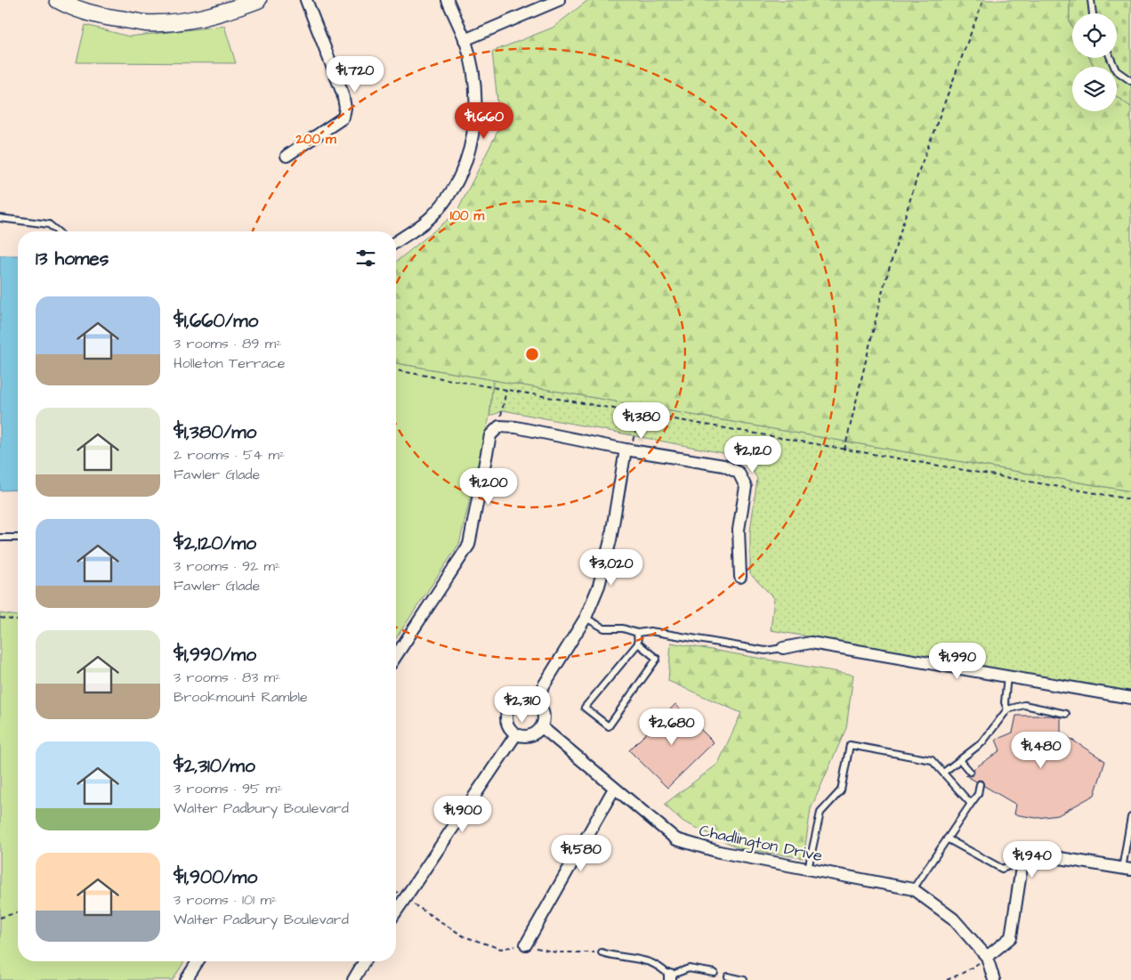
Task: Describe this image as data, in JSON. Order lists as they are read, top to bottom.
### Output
{
  "streets": {
    "street": ["Chadlington Drive"]
  },
  "page": {
    "price": [
      "$1,720",
      "$1,660",
      "$1,380",
      "$2,120",
      "$1,200",
      "$3,020",
      "$1,990",
      "$2,310",
      "$2,680",
      "$1,480",
      "$1,900",
      "$1,580",
      "$1,940"
    ],
    "heading": "13 homes",
    "list": [
      {
        "name": "$1,660/mo",
        "note": "3 rooms · 89 m² · Holleton Terrace"
      },
      {
        "name": "$1,380/mo",
        "note": "2 rooms · 54 m² · Fawler Glade"
      },
      {
        "name": "$2,120/mo",
        "note": "3 rooms · 92 m² · Fawler Glade"
      },
      {
        "name": "$1,990/mo",
        "note": "3 rooms · 83 m² · Brookmount Ramble"
      },
      {
        "name": "$2,310/mo",
        "note": "3 rooms · 95 m² · Walter Padbury Boulevard"
      },
      {
        "name": "$1,900/mo",
        "note": "3 rooms · 101 m² · Walter Padbury Boulevard"
      }
    ]
  },
  "rings": ["200 m", "100 m"]
}
